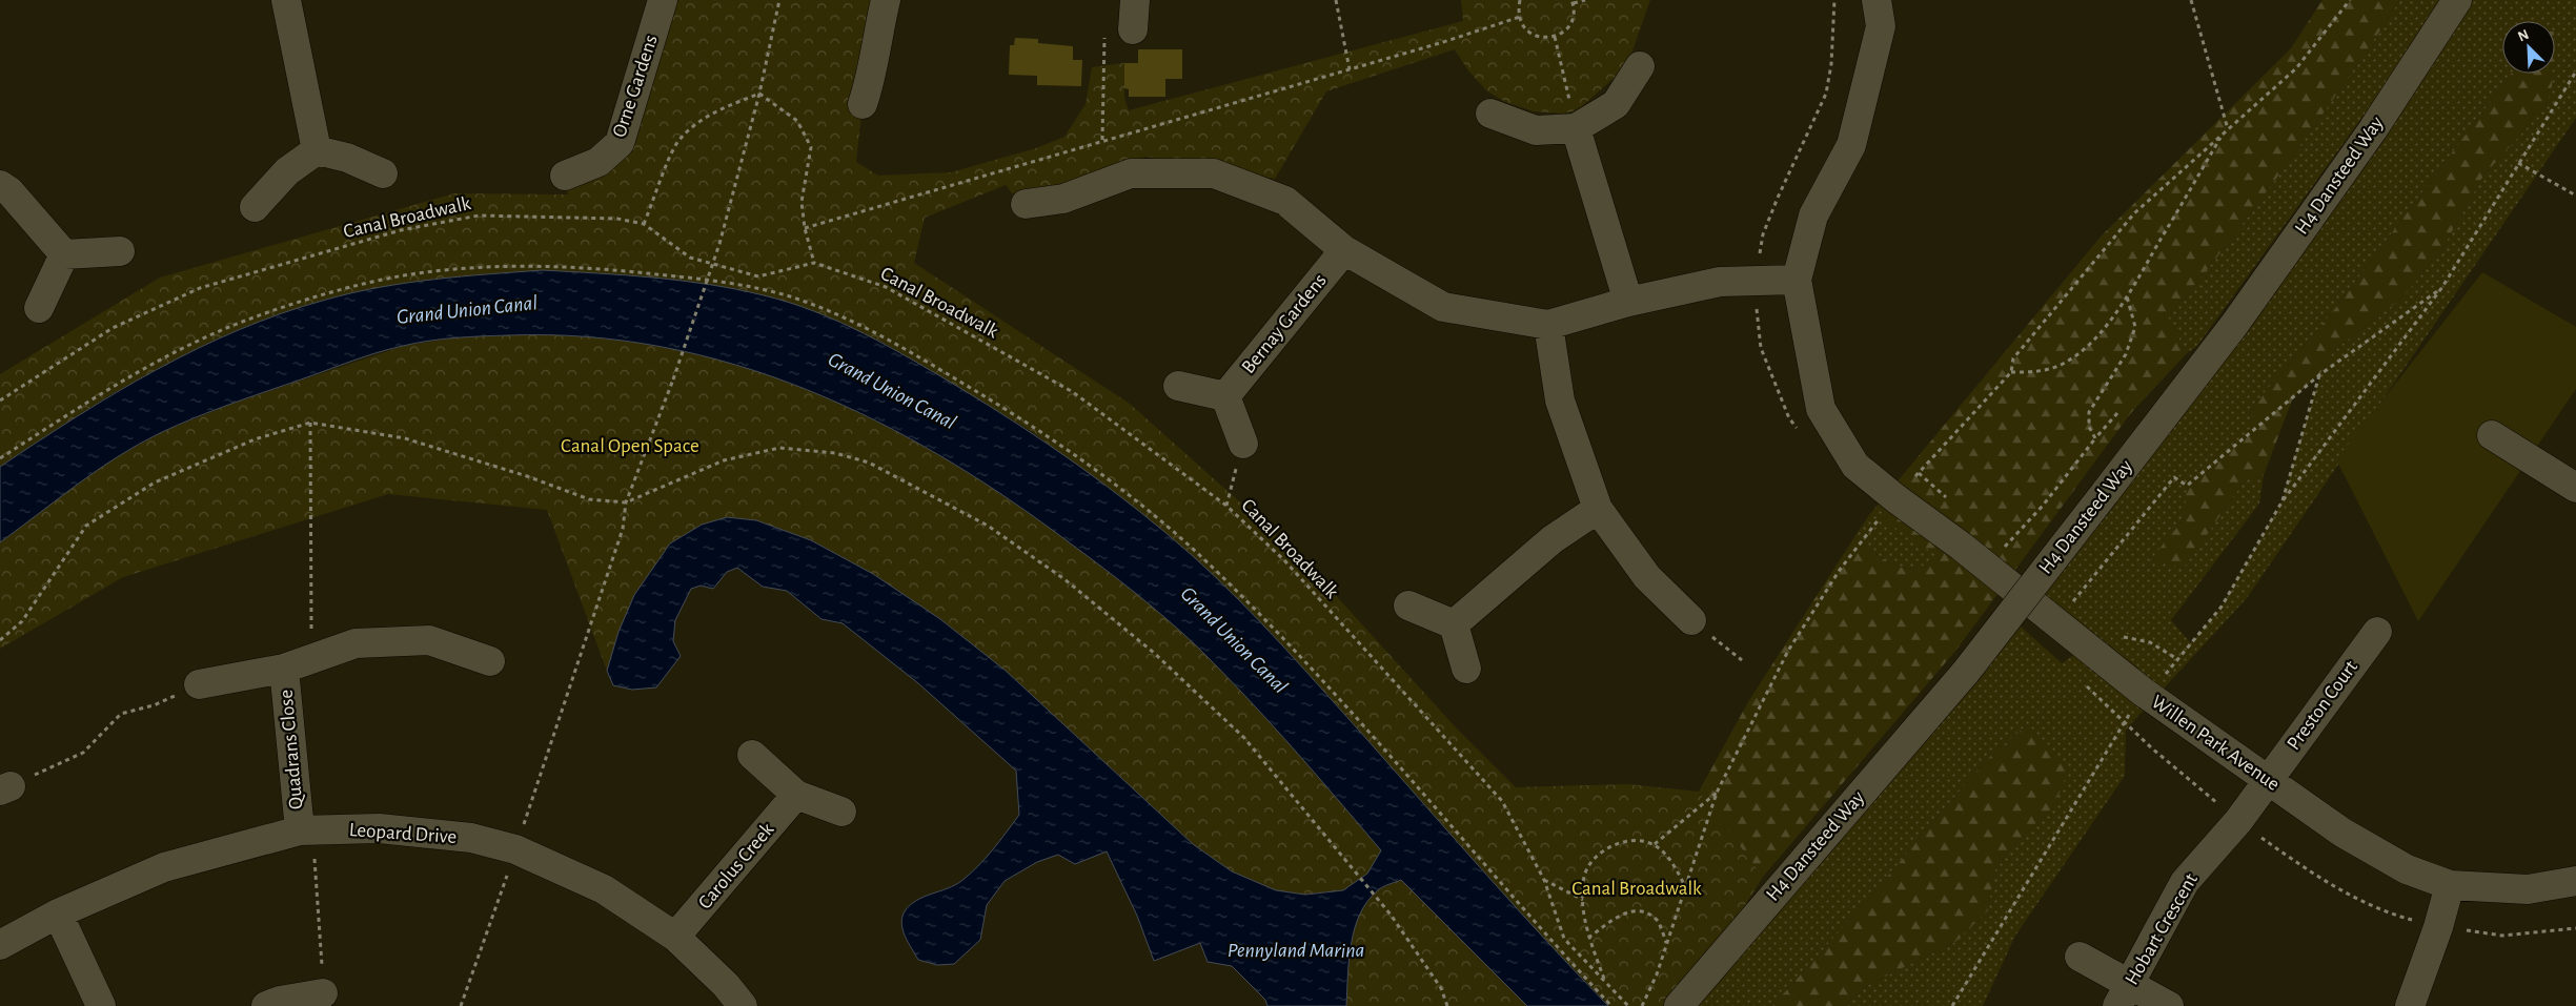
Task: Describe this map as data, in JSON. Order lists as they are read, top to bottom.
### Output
{
  "streets": {
    "street": [
      "Orne Gardens",
      "H4 Dansteed Way",
      "Bernay Gardens",
      "Preston Court",
      "Willen Park Avenue",
      "Quadrans Close",
      "Leopard Drive",
      "Carolus Creek",
      "Hobart Crescent"
    ],
    "path": ["Canal Broadwalk"]
  },
  "crossings": [
    ["Preston Court", "Willen Park Avenue"],
    ["Preston Court", "Hobart Crescent"],
    ["Willen Park Avenue", "Hobart Crescent"],
    ["Quadrans Close", "Leopard Drive"],
    ["Leopard Drive", "Carolus Creek"]
  ],
  "water": ["Grand Union Canal", "Pennyland Marina"],
  "parks": ["Canal Open Space", "Canal Broadwalk"],
  "north": "top left"
}
